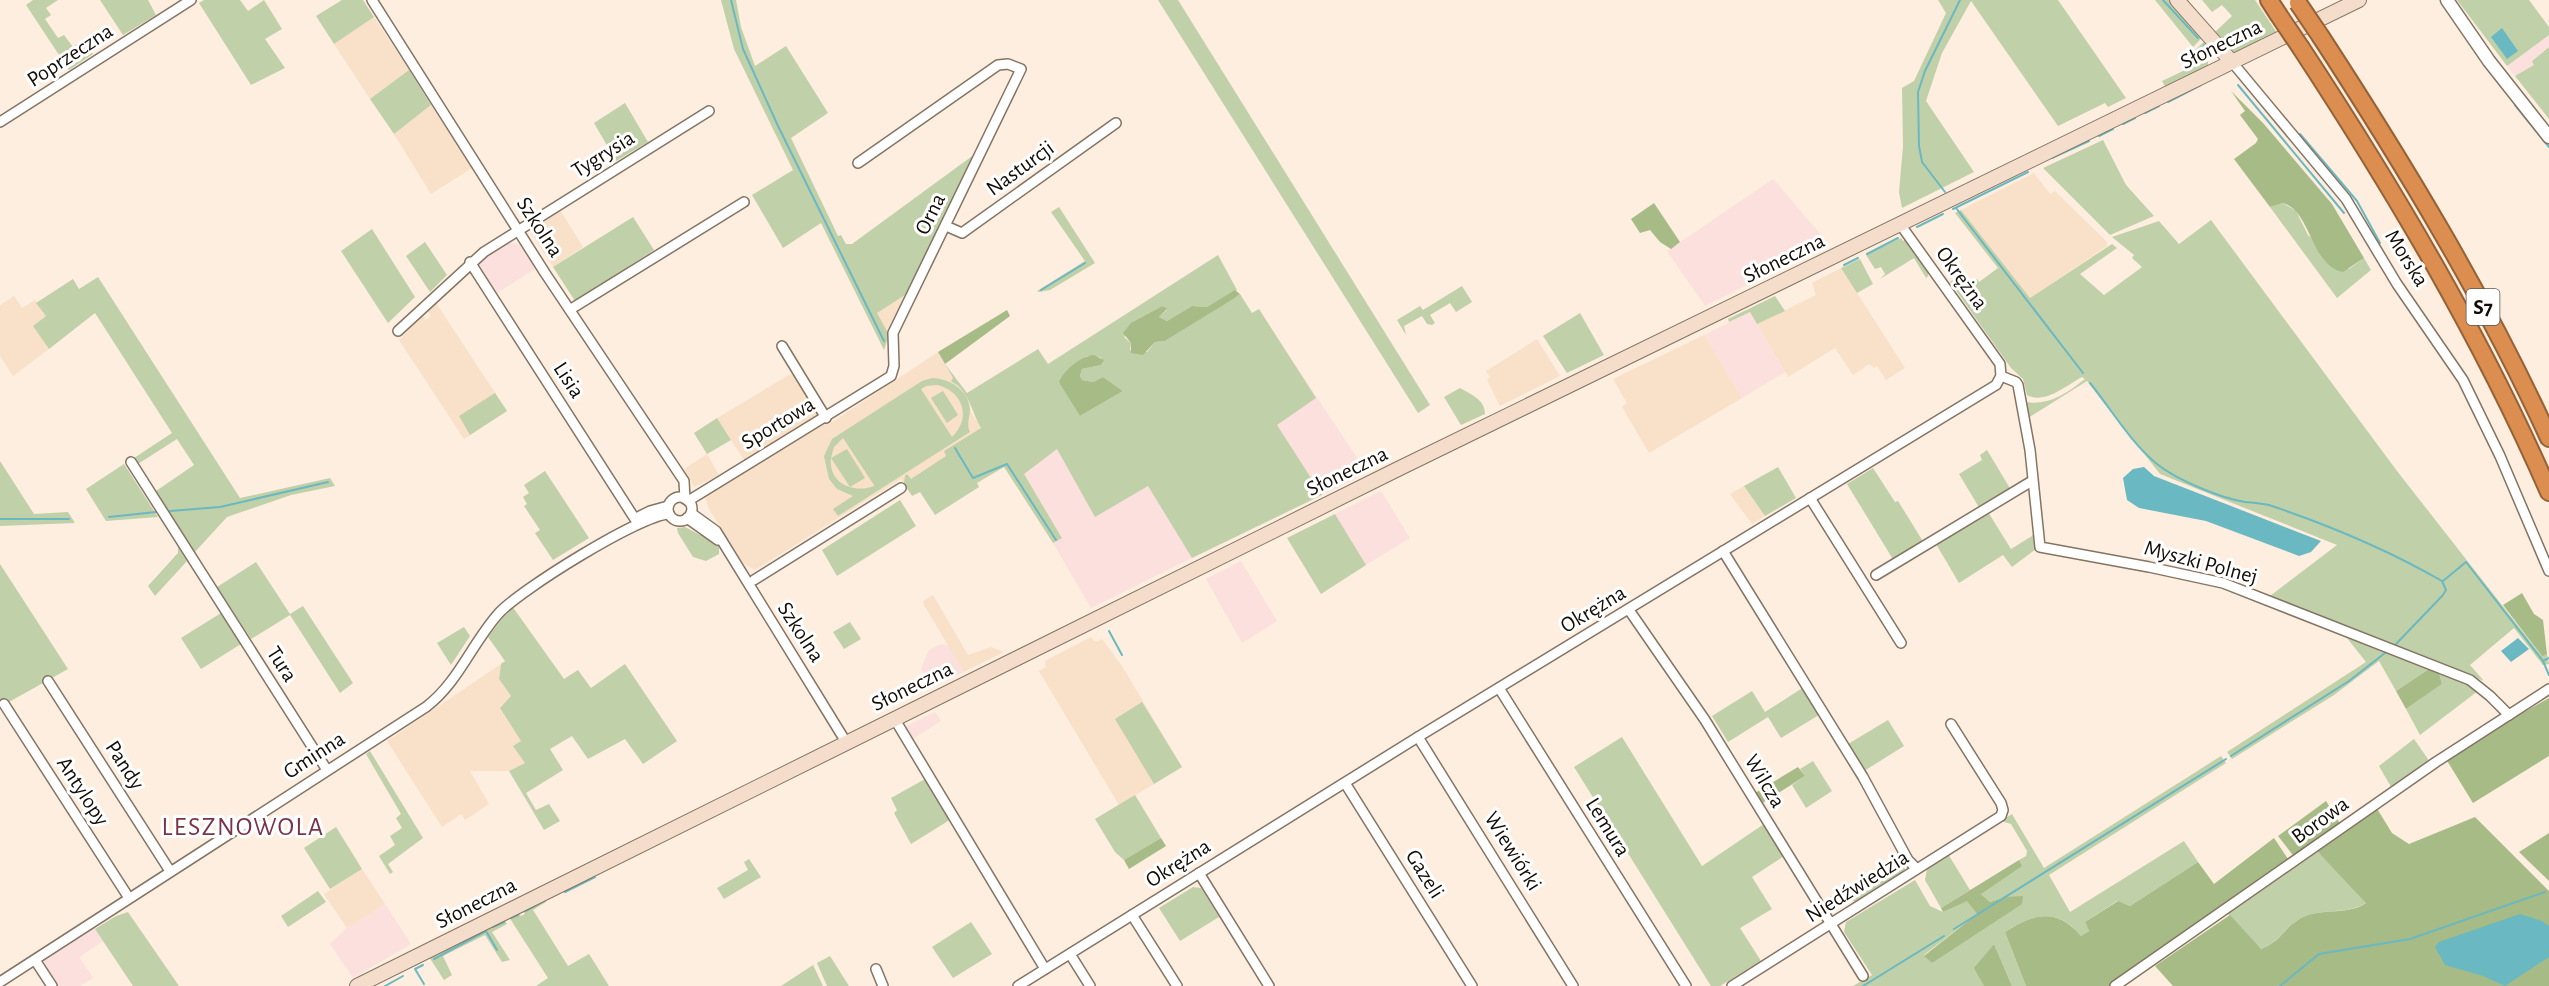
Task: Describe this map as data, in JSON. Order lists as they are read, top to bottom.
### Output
{
  "streets": {
    "highway": ["S7"],
    "main road": ["Słoneczna", "Morska"],
    "street": [
      "Poprzeczna",
      "Tygrysia",
      "Nasturcji",
      "Orna",
      "Szkolna",
      "Okrężna",
      "Lisia",
      "Sportowa",
      "Myszki Polnej",
      "Tura",
      "Gminna",
      "Pandy",
      "Wilcza",
      "Antylopy",
      "Borowa",
      "Lemura",
      "Wiewiórki",
      "Gazeli",
      "Niedźwiedzia"
    ]
  },
  "crossings": [
    ["Słoneczna", "Szkolna"],
    ["Słoneczna", "Morska"],
    ["Słoneczna", "Okrężna"],
    ["Tygrysia", "Szkolna"],
    ["Tygrysia", "Lisia"],
    ["Nasturcji", "Orna"],
    ["Orna", "Sportowa"],
    ["Szkolna", "Sportowa"],
    ["Okrężna", "Myszki Polnej"],
    ["Okrężna", "Wilcza"],
    ["Okrężna", "Lemura"],
    ["Okrężna", "Wiewiórki"],
    ["Okrężna", "Gazeli"],
    ["Lisia", "Gminna"],
    ["Sportowa", "Gminna"],
    ["Myszki Polnej", "Borowa"],
    ["Tura", "Gminna"],
    ["Gminna", "Pandy"],
    ["Gminna", "Antylopy"],
    ["Wilcza", "Niedźwiedzia"]
  ],
  "districts": ["LESZNOWOLA"]
}
